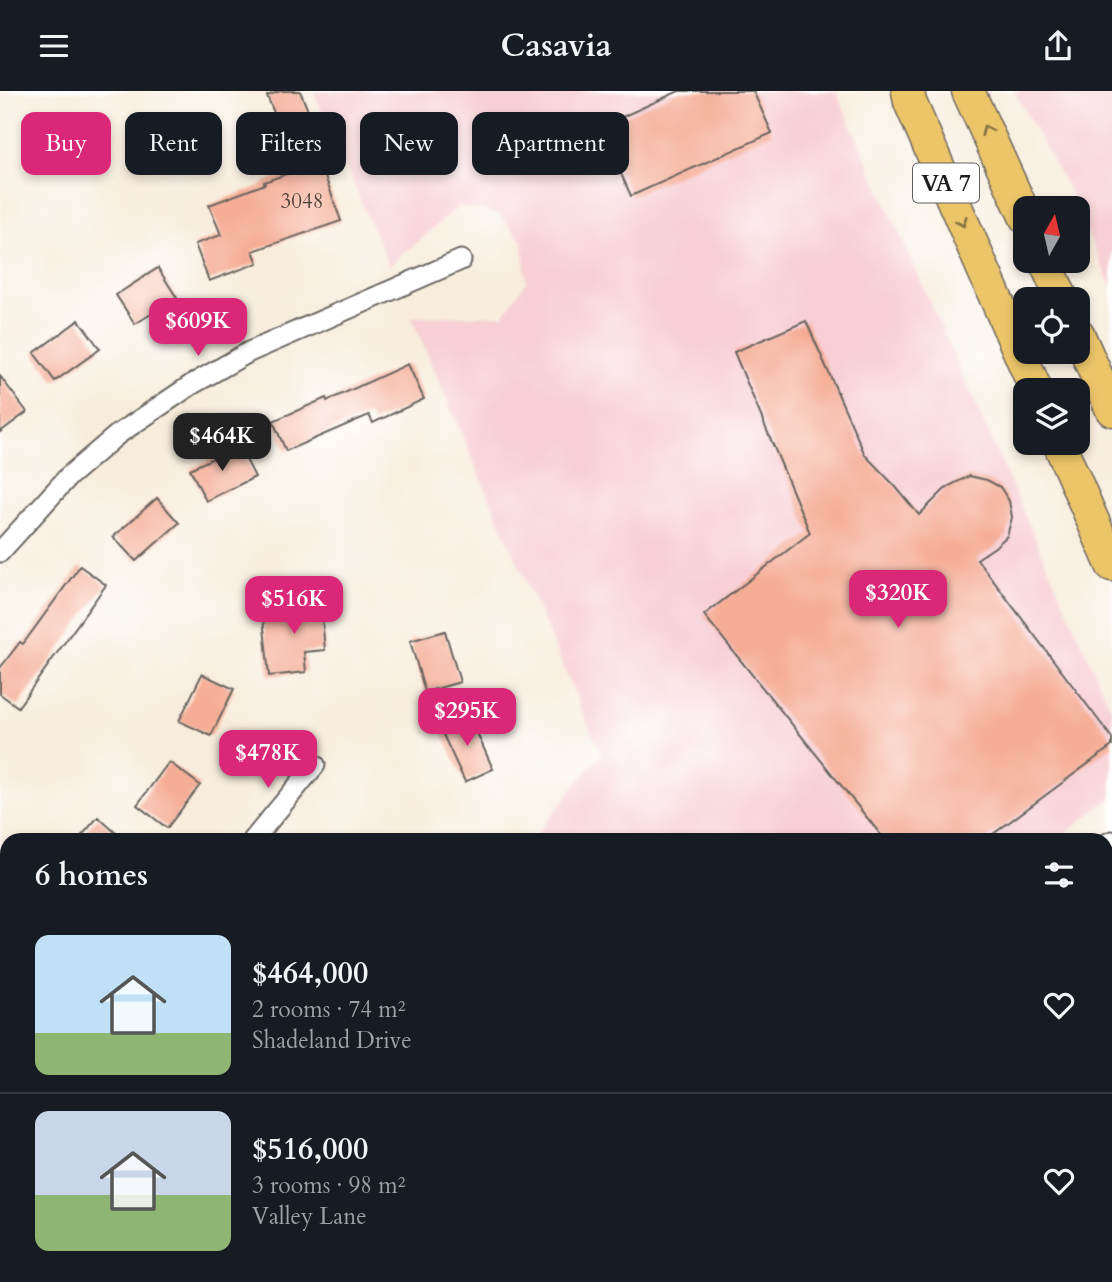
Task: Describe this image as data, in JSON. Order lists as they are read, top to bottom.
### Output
{
  "streets": {
    "main road": ["VA 7"]
  },
  "house_numbers": ["3048"],
  "north": "top",
  "page": {
    "header": "Casavia",
    "chip": [
      "Buy",
      "Rent",
      "Filters",
      "New",
      "Apartment"
    ],
    "price": [
      "$609K",
      "$464K",
      "$320K",
      "$516K",
      "$295K",
      "$478K"
    ],
    "heading": "6 homes",
    "list": [
      {
        "name": "$464,000",
        "note": "2 rooms · 74 m² · Shadeland Drive"
      },
      {
        "name": "$516,000",
        "note": "3 rooms · 98 m² · Valley Lane"
      }
    ]
  }
}
